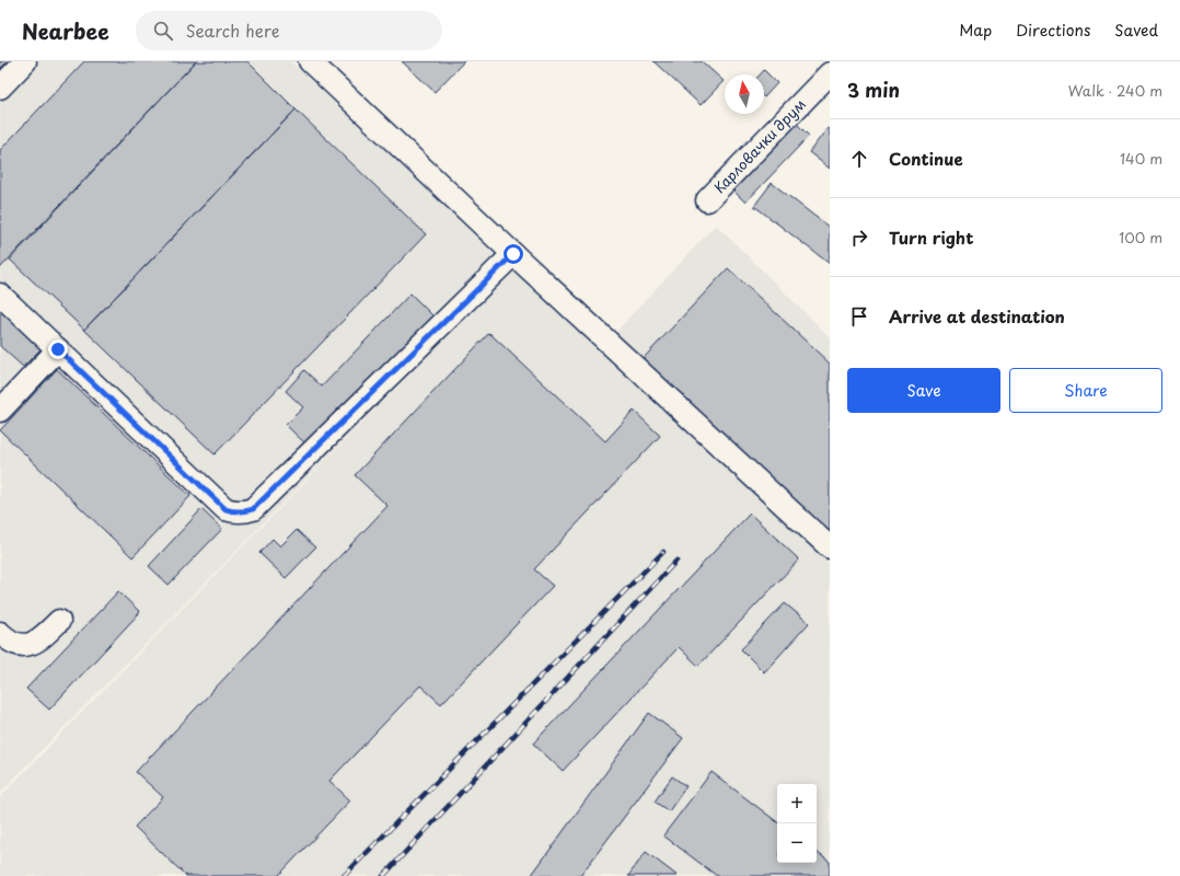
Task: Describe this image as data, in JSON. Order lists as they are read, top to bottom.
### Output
{
  "streets": {
    "street": ["Карловачки друм"]
  },
  "north": "top",
  "page": {
    "header": "Nearbee",
    "search": "Search here",
    "nav": ["Map", "Directions", "Saved"],
    "heading": ["3 min", "Walk · 240 m"],
    "list": [
      ["Continue", "140 m"],
      ["Turn right", "100 m"],
      "Arrive at destination"
    ],
    "buttons": ["Save", "Share"],
    "map_buttons": ["+", "−"]
  }
}
